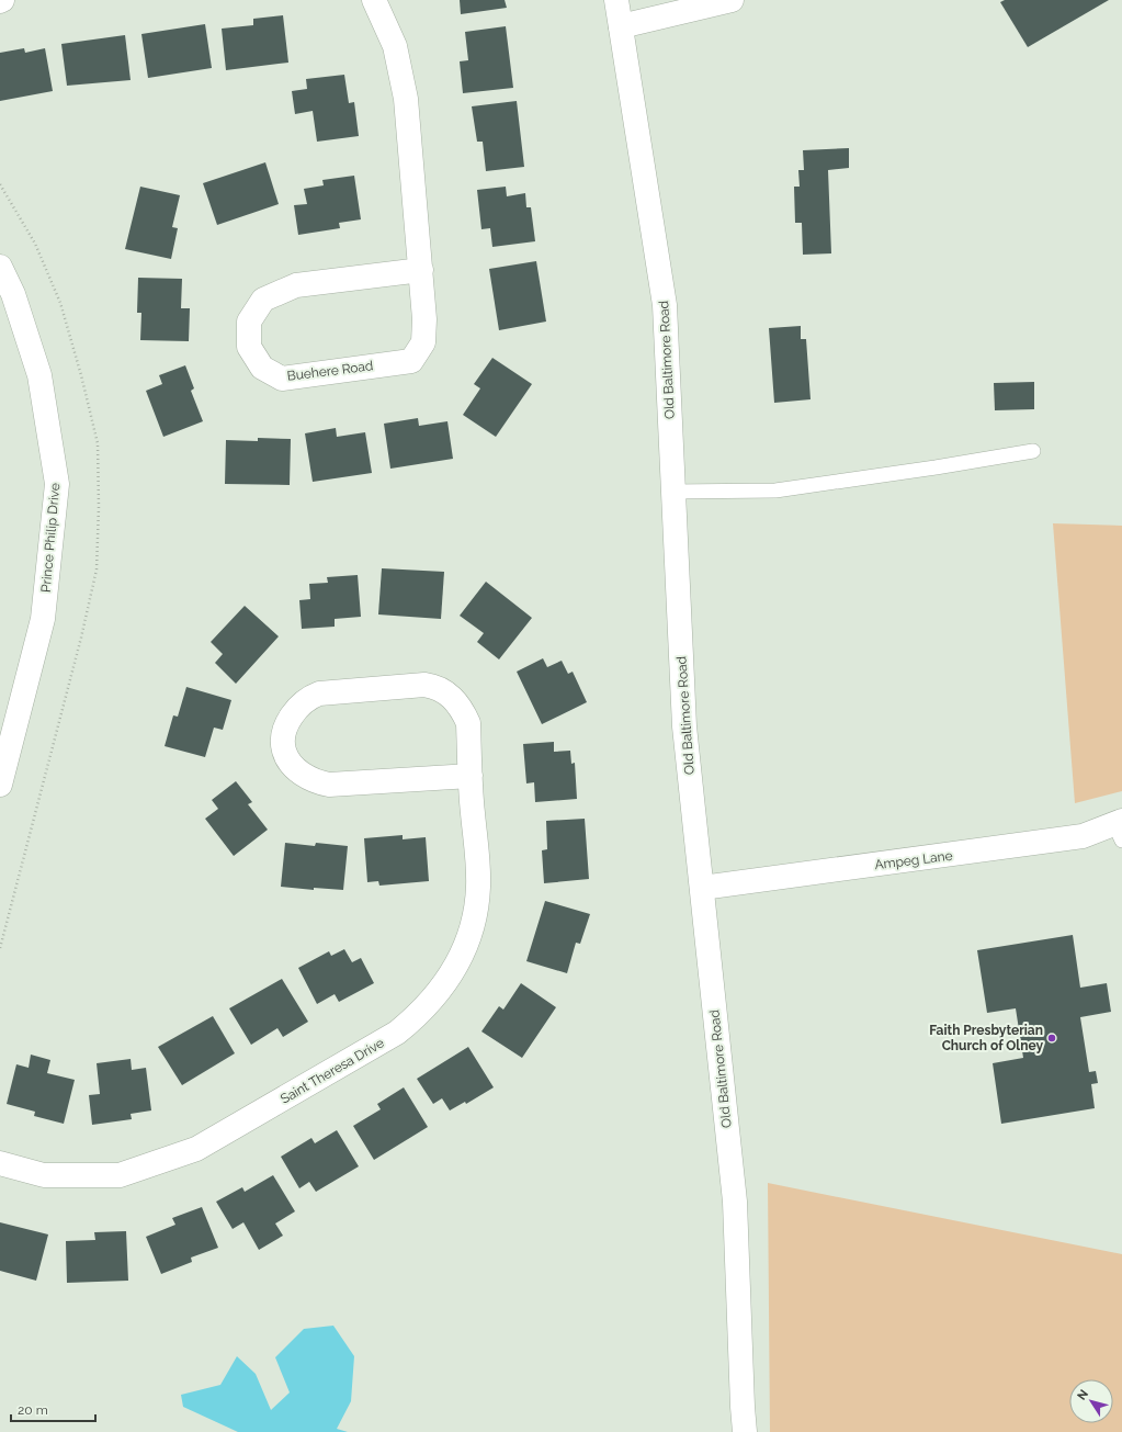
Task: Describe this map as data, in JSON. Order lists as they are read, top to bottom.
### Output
{
  "streets": {
    "street": [
      "Old Baltimore Road",
      "Buehere Road",
      "Prince Philip Drive",
      "Ampeg Lane",
      "Saint Theresa Drive"
    ]
  },
  "crossings": [
    ["Old Baltimore Road", "Ampeg Lane"]
  ],
  "places": ["Faith Presbyterian Church of Olney"],
  "scale_bar": "20 m",
  "north": "top left"
}
